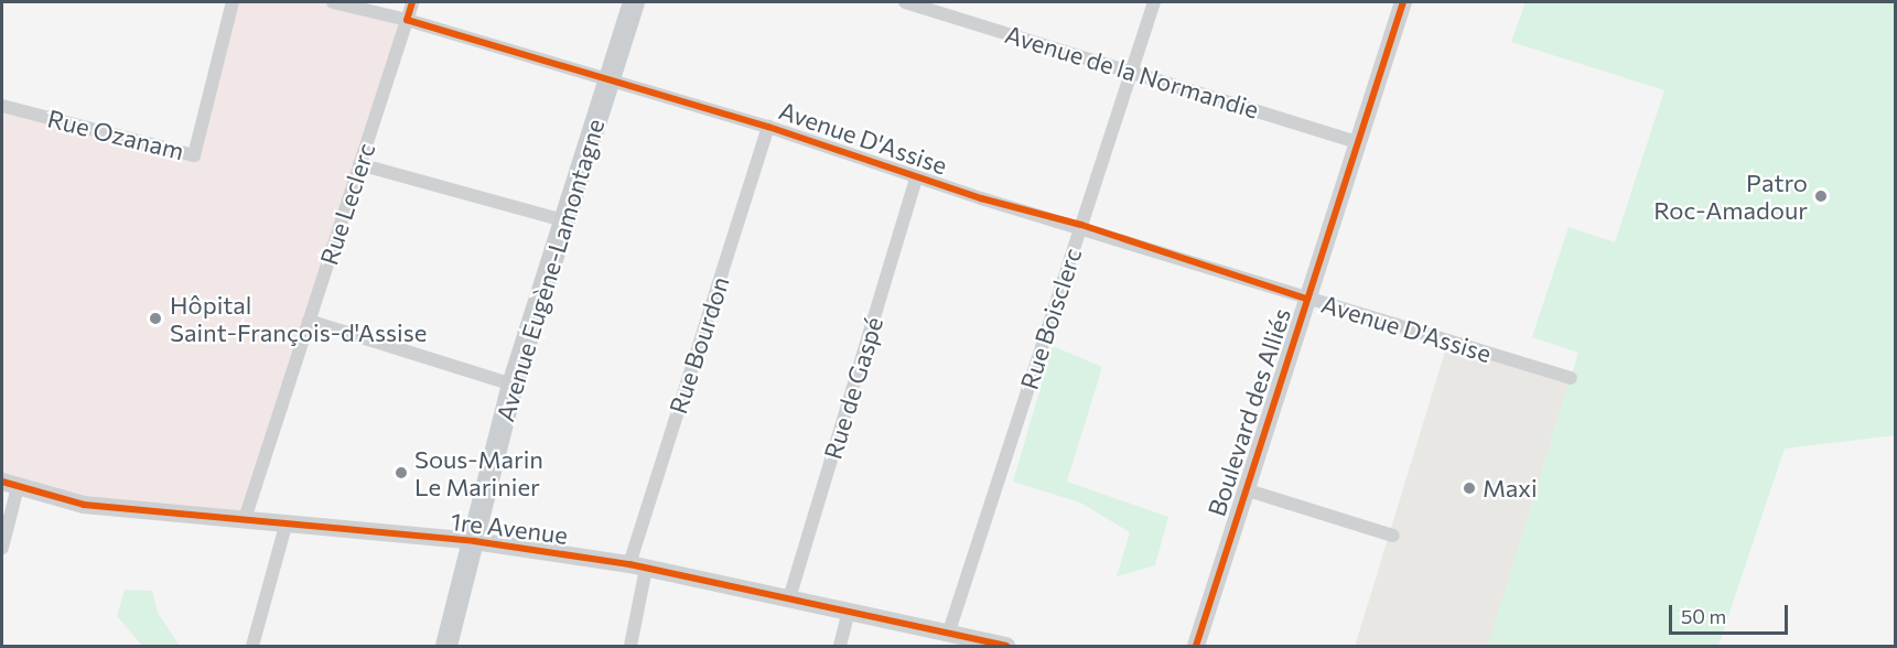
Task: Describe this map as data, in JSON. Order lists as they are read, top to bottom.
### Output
{
  "streets": {
    "main road": ["Avenue Eugène-Lamontagne"],
    "street": [
      "Avenue de la Normandie",
      "Rue Ozanam",
      "Avenue D'Assise",
      "Rue Leclerc",
      "Rue Boisclerc",
      "Rue Bourdon",
      "Rue de Gaspé",
      "Boulevard des Alliés",
      "1re Avenue"
    ]
  },
  "crossings": [
    ["Avenue de la Normandie", "Rue Boisclerc"],
    ["Avenue de la Normandie", "Boulevard des Alliés"],
    ["Avenue D'Assise", "Rue Leclerc"],
    ["Avenue D'Assise", "Avenue Eugène-Lamontagne"],
    ["Avenue D'Assise", "Rue Boisclerc"],
    ["Avenue D'Assise", "Rue Bourdon"],
    ["Avenue D'Assise", "Rue de Gaspé"],
    ["Avenue D'Assise", "Boulevard des Alliés"],
    ["Rue Leclerc", "1re Avenue"],
    ["Avenue Eugène-Lamontagne", "1re Avenue"],
    ["Rue Boisclerc", "1re Avenue"],
    ["Rue Bourdon", "1re Avenue"],
    ["Rue de Gaspé", "1re Avenue"]
  ],
  "places": [
    "Patro Roc-Amadour",
    "Hôpital Saint-François-d'Assise",
    "Sous-Marin Le Marinier",
    "Maxi"
  ],
  "scale_bar": "50 m"
}
